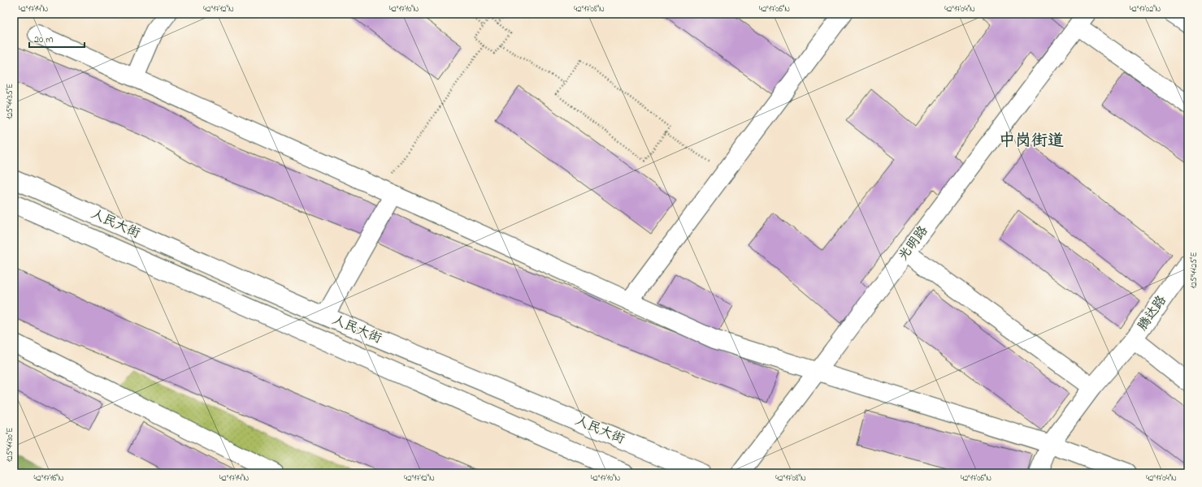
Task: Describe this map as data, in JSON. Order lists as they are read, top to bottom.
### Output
{
  "streets": {
    "street": ["人民大街", "光明路", "腾达路"]
  },
  "districts": ["中岗街道"],
  "scale_bar": "20 m",
  "coordinates": [
    "42°17'14\"N",
    "42°17'12\"N",
    "42°17'10\"N",
    "42°17'08\"N",
    "42°17'06\"N",
    "42°17'04\"N",
    "42°17'02\"N",
    "125°44'35\"E",
    "125°44'25\"E",
    "125°44'30\"E",
    "42°17'16\"N"
  ]
}
